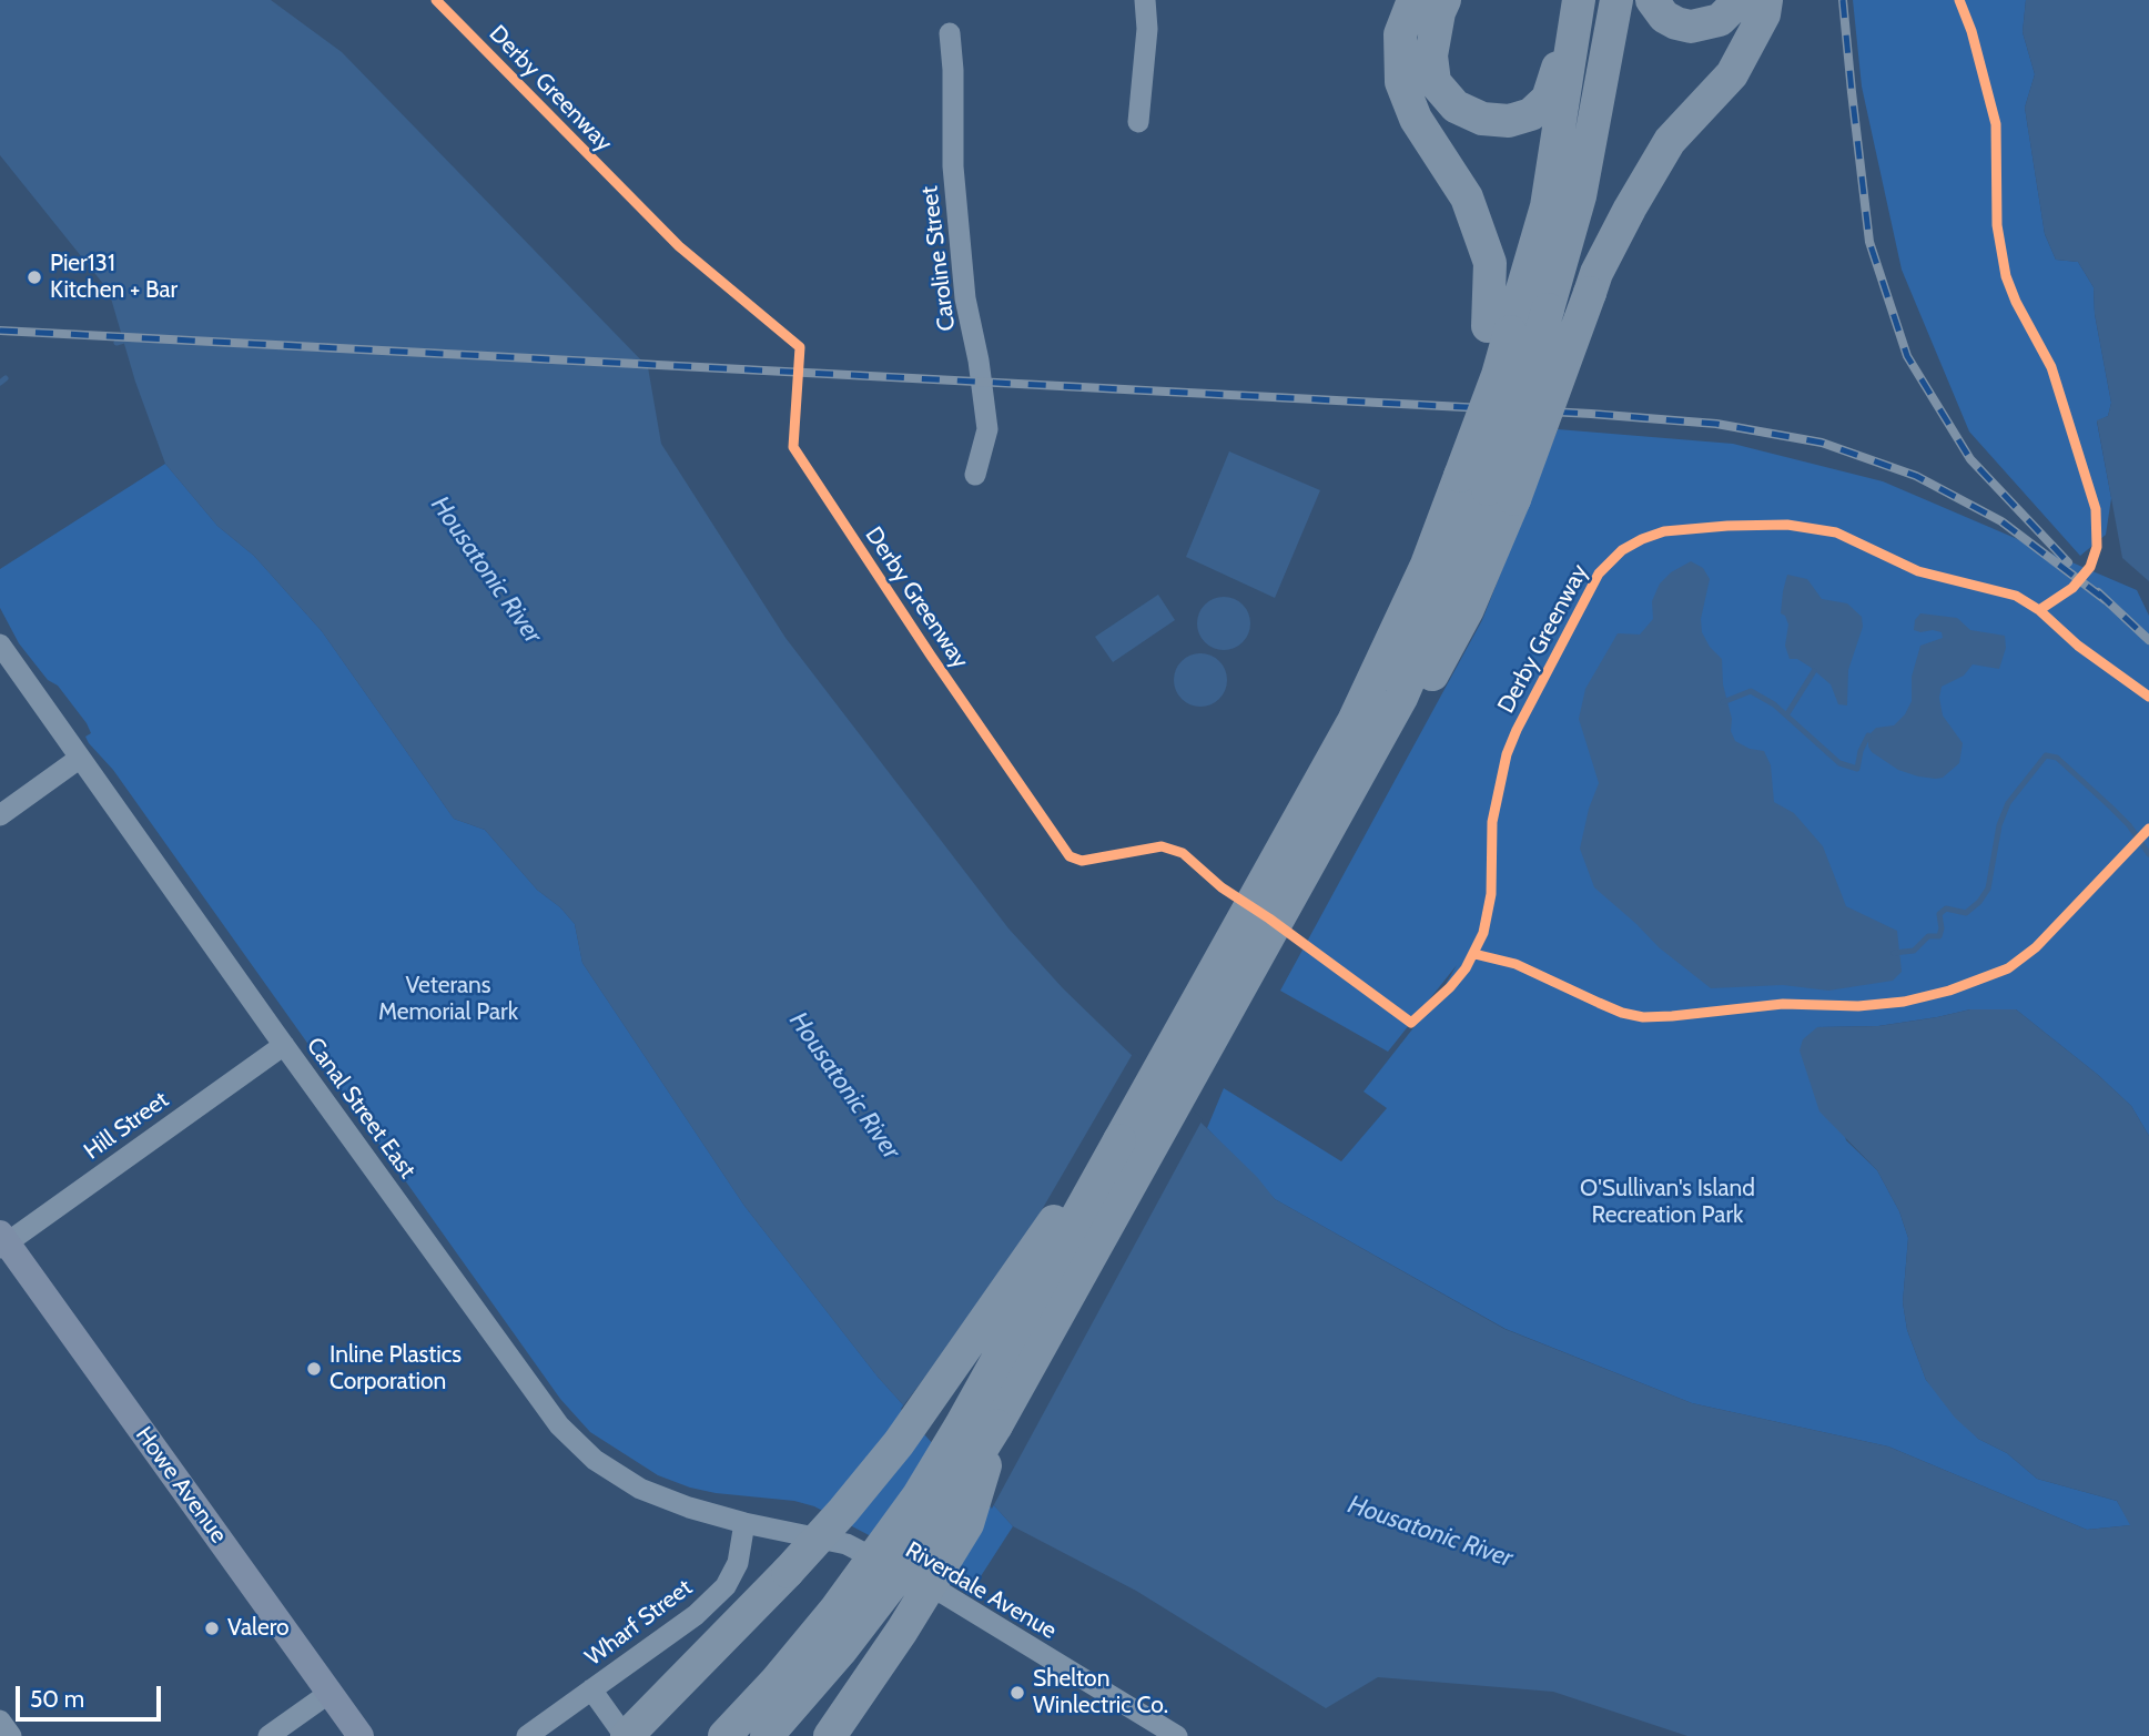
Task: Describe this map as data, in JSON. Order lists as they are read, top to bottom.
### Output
{
  "streets": {
    "main road": ["Howe Avenue"],
    "street": [
      "Caroline Street",
      "Canal Street East",
      "Hill Street",
      "Riverdale Avenue",
      "Wharf Street"
    ],
    "cycle path": ["Derby Greenway"]
  },
  "crossings": [
    ["Canal Street East", "Hill Street"],
    ["Canal Street East", "Riverdale Avenue"],
    ["Canal Street East", "Wharf Street"],
    ["Hill Street", "Howe Avenue"],
    ["Riverdale Avenue", "Wharf Street"]
  ],
  "water": ["Housatonic River"],
  "parks": ["Veterans Memorial Park", "O'Sullivan's Island Recreation Park"],
  "places": [
    "Pier131 Kitchen + Bar",
    "Inline Plastics Corporation",
    "Valero",
    "Shelton Winlectric Co."
  ],
  "scale_bar": "50 m"
}
